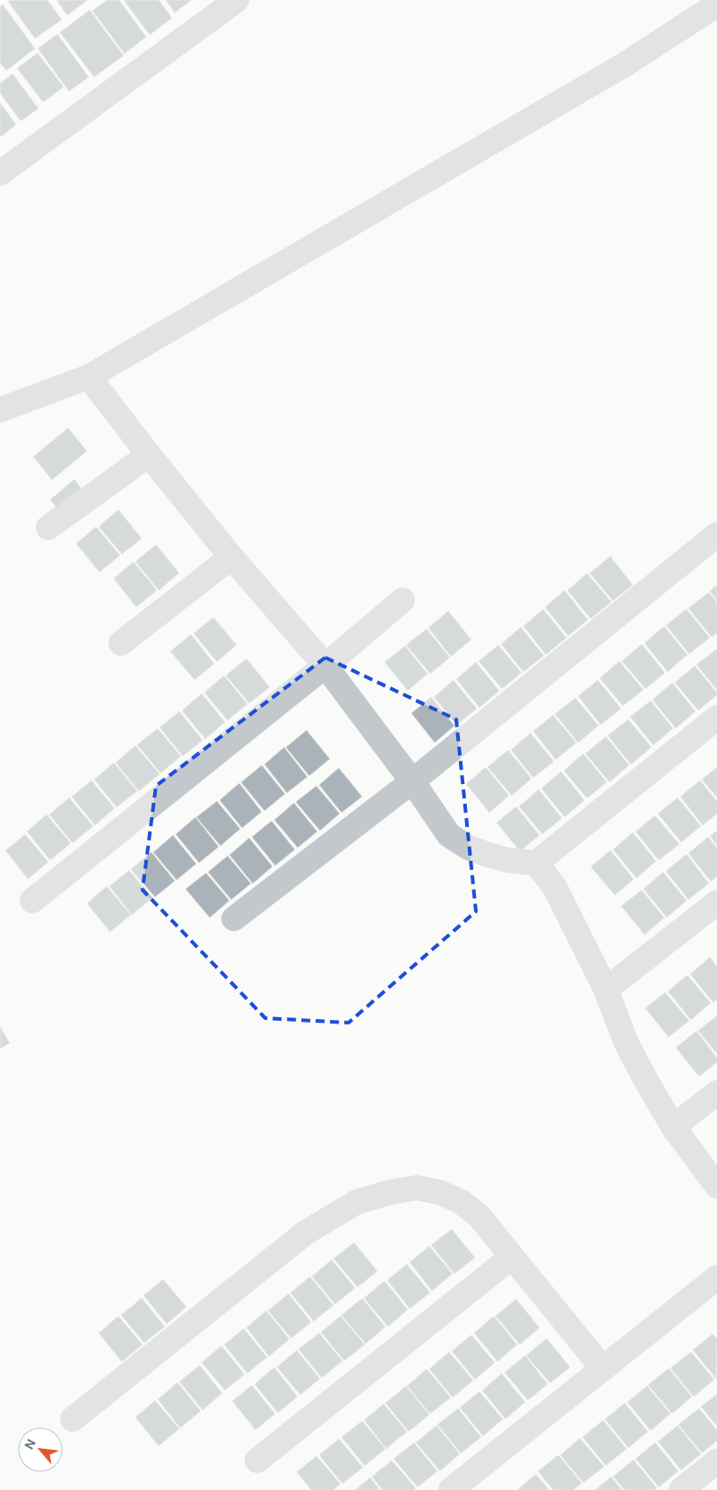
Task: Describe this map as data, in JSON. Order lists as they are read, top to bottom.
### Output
{
  "north": "top left"
}
